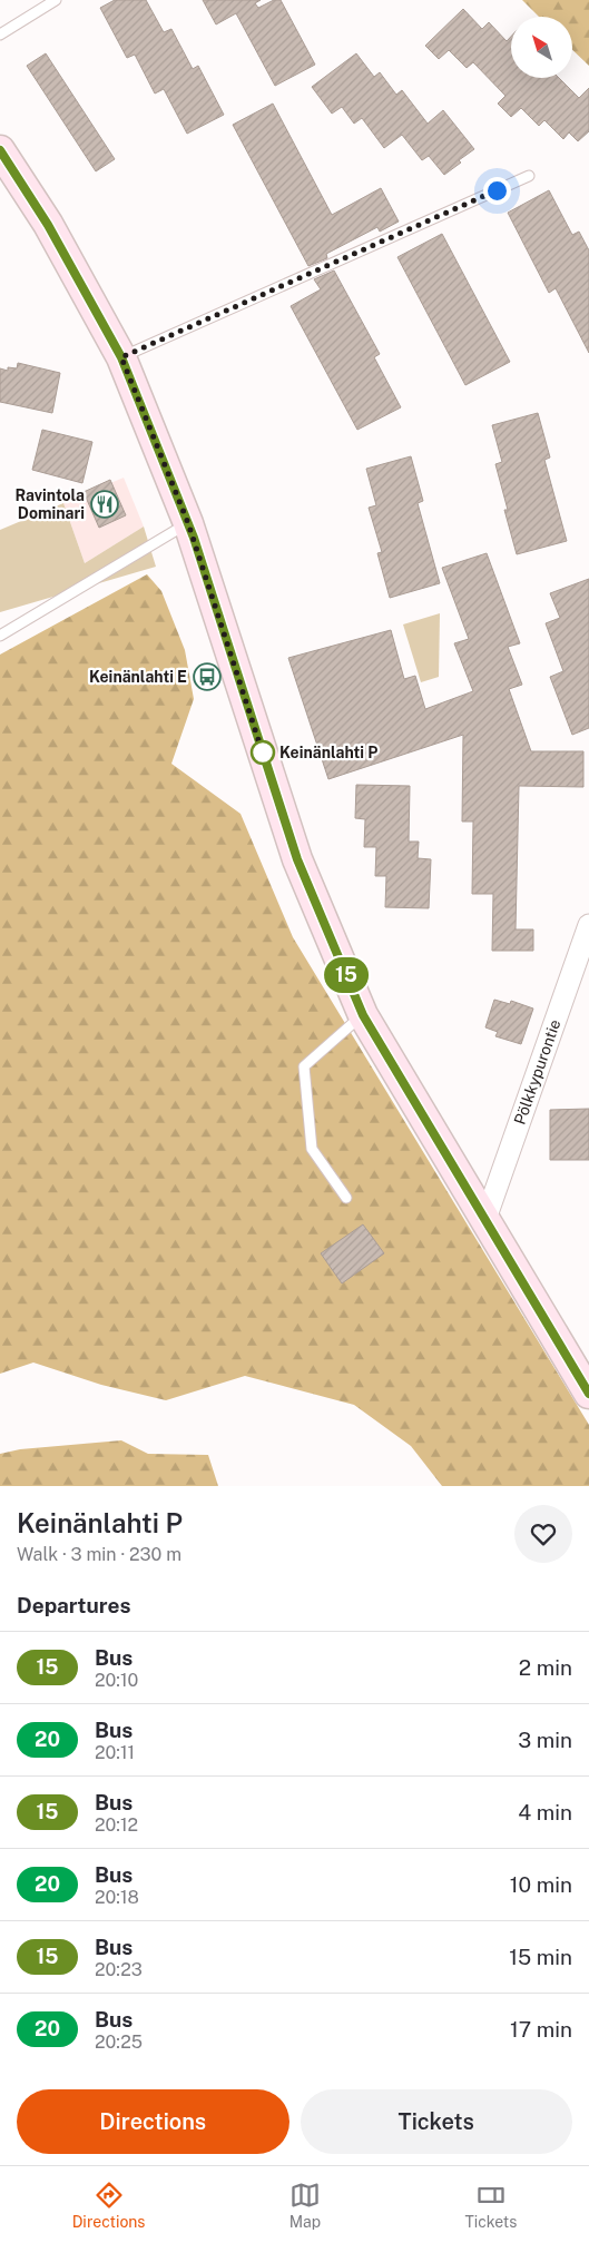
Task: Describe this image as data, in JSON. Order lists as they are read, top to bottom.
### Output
{
  "streets": {
    "street": ["Pölkkypurontie"]
  },
  "places": {
    "restaurant": ["Ravintola Dominari"],
    "bus stop": ["Keinänlahti E"],
    "other": ["Keinänlahti P"]
  },
  "lines": ["bus line 15"],
  "north": "top left",
  "page": {
    "on_map": "15",
    "heading": [
      ["Keinänlahti P", "Walk · 3 min · 230 m"],
      "Departures"
    ],
    "list": [
      {
        "mark": "15",
        "name": "Bus",
        "note": "20:10",
        "value": "2 min"
      },
      {
        "mark": "20",
        "name": "Bus",
        "note": "20:11",
        "value": "3 min"
      },
      {
        "mark": "15",
        "name": "Bus",
        "note": "20:12",
        "value": "4 min"
      },
      {
        "mark": "20",
        "name": "Bus",
        "note": "20:18",
        "value": "10 min"
      },
      {
        "mark": "15",
        "name": "Bus",
        "note": "20:23",
        "value": "15 min"
      },
      {
        "mark": "20",
        "name": "Bus",
        "note": "20:25",
        "value": "17 min"
      }
    ],
    "buttons": ["Directions", "Tickets"],
    "tabs": ["Directions", "Map", "Tickets"]
  }
}
